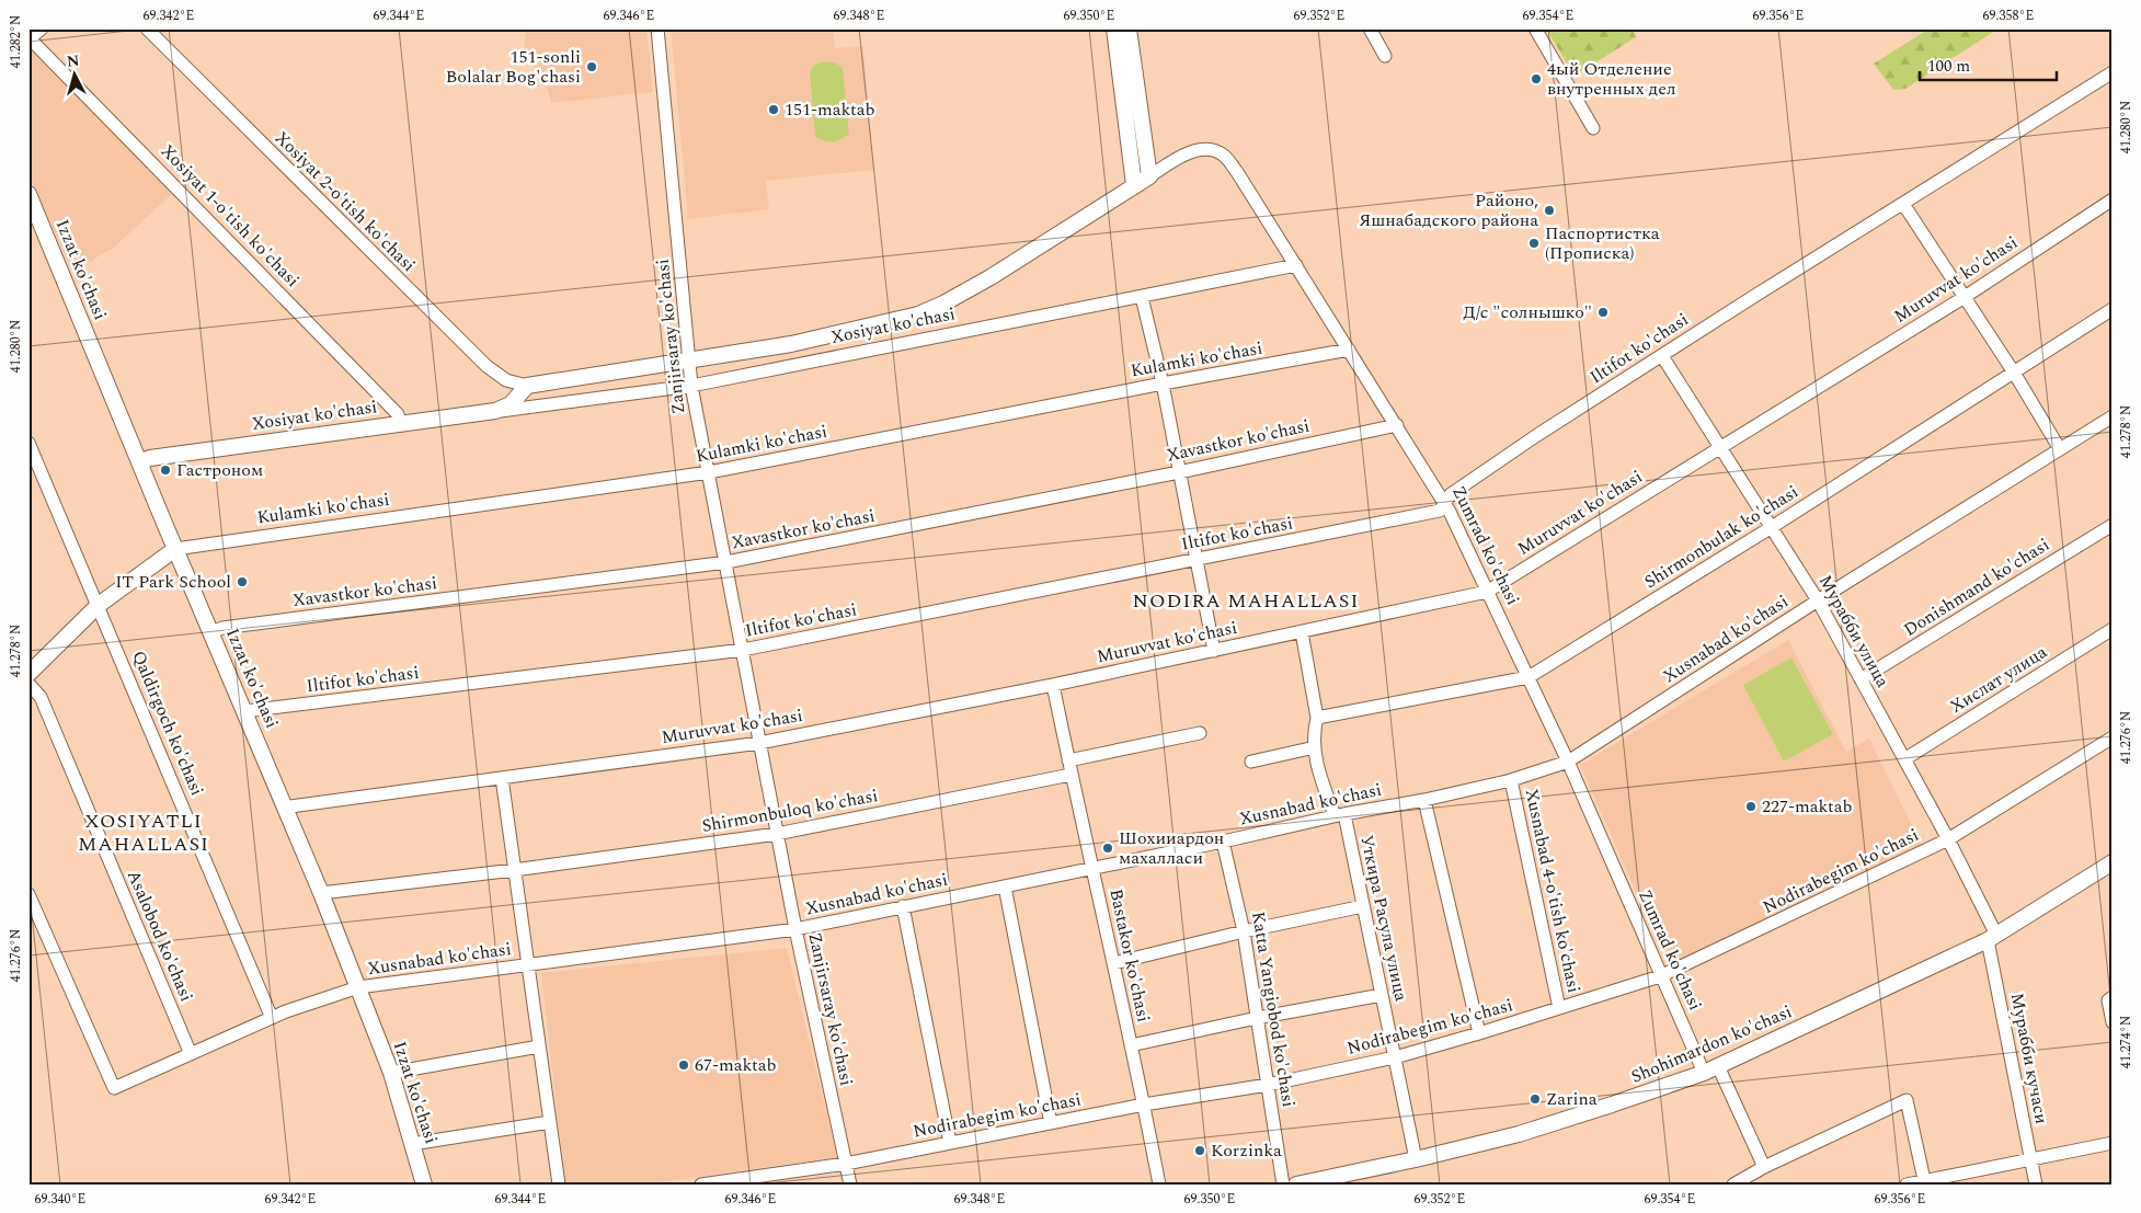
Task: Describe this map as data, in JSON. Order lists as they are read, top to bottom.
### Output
{
  "streets": {
    "main road": [
      "Izzat ko'chasi",
      "Xosiyat ko'chasi",
      "Zumrad ko'chasi",
      "Shohimardon ko'chasi"
    ],
    "street": [
      "Xosiyat 2-o'tish ko'chasi",
      "Xosiyat 1-o'tish ko'chasi",
      "Muruvvat ko'chasi",
      "Zanjirsaray ko'chasi",
      "Iltifot ko'chasi",
      "Kulamki ko'chasi",
      "Xavastkor ko'chasi",
      "Shirmonbulak ko'chasi",
      "Donishmand ko'chasi",
      "Мурабби улица",
      "Xusnabad ko'chasi",
      "Хислат улица",
      "Qaldirgoch ko'chasi",
      "Shirmonbuloq ko'chasi",
      "Nodirabegim ko'chasi",
      "Xusnabad 4-o'tish ko'chasi",
      "Уткира Расула улица",
      "Asalobod ko'chasi",
      "Bastakor ko'chasi",
      "Katta Yangiobod ko'chasi",
      "Мурабби кучаси"
    ]
  },
  "crossings": [
    ["Xosiyat 2-o'tish ko'chasi", "Xosiyat ko'chasi"],
    ["Xosiyat 1-o'tish ko'chasi", "Xosiyat ko'chasi"],
    ["Izzat ko'chasi", "Muruvvat ko'chasi"],
    ["Izzat ko'chasi", "Xosiyat ko'chasi"],
    ["Izzat ko'chasi", "Iltifot ko'chasi"],
    ["Izzat ko'chasi", "Kulamki ko'chasi"],
    ["Izzat ko'chasi", "Xavastkor ko'chasi"],
    ["Izzat ko'chasi", "Xusnabad ko'chasi"],
    ["Izzat ko'chasi", "Shirmonbuloq ko'chasi"],
    ["Muruvvat ko'chasi", "Zanjirsaray ko'chasi"],
    ["Muruvvat ko'chasi", "Zumrad ko'chasi"],
    ["Muruvvat ko'chasi", "Мурабби улица"],
    ["Muruvvat ko'chasi", "Уткира Расула улица"],
    ["Muruvvat ko'chasi", "Bastakor ko'chasi"],
    ["Xosiyat ko'chasi", "Zanjirsaray ko'chasi"],
    ["Xosiyat ko'chasi", "Zumrad ko'chasi"],
    ["Zanjirsaray ko'chasi", "Iltifot ko'chasi"],
    ["Zanjirsaray ko'chasi", "Kulamki ko'chasi"],
    ["Zanjirsaray ko'chasi", "Xavastkor ko'chasi"],
    ["Zanjirsaray ko'chasi", "Xusnabad ko'chasi"],
    ["Zanjirsaray ko'chasi", "Shirmonbuloq ko'chasi"],
    ["Zanjirsaray ko'chasi", "Nodirabegim ko'chasi"],
    ["Iltifot ko'chasi", "Zumrad ko'chasi"],
    ["Iltifot ko'chasi", "Мурабби улица"],
    ["Kulamki ko'chasi", "Zumrad ko'chasi"],
    ["Xavastkor ko'chasi", "Zumrad ko'chasi"],
    ["Shirmonbulak ko'chasi", "Zumrad ko'chasi"],
    ["Shirmonbulak ko'chasi", "Мурабби улица"],
    ["Shirmonbulak ko'chasi", "Уткира Расула улица"],
    ["Zumrad ko'chasi", "Xusnabad ko'chasi"],
    ["Zumrad ko'chasi", "Nodirabegim ko'chasi"],
    ["Zumrad ko'chasi", "Shohimardon ko'chasi"],
    ["Donishmand ko'chasi", "Мурабби улица"],
    ["Мурабби улица", "Xusnabad ko'chasi"],
    ["Мурабби улица", "Хислат улица"],
    ["Мурабби улица", "Nodirabegim ko'chasi"],
    ["Мурабби улица", "Shohimardon ko'chasi"],
    ["Мурабби улица", "Мурабби кучаси"],
    ["Xusnabad ko'chasi", "Qaldirgoch ko'chasi"],
    ["Xusnabad ko'chasi", "Xusnabad 4-o'tish ko'chasi"],
    ["Xusnabad ko'chasi", "Уткира Расула улица"],
    ["Xusnabad ko'chasi", "Asalobod ko'chasi"],
    ["Xusnabad ko'chasi", "Bastakor ko'chasi"],
    ["Xusnabad ko'chasi", "Katta Yangiobod ko'chasi"],
    ["Shirmonbuloq ko'chasi", "Bastakor ko'chasi"],
    ["Nodirabegim ko'chasi", "Xusnabad 4-o'tish ko'chasi"],
    ["Nodirabegim ko'chasi", "Уткира Расула улица"],
    ["Nodirabegim ko'chasi", "Bastakor ko'chasi"],
    ["Nodirabegim ko'chasi", "Katta Yangiobod ko'chasi"],
    ["Уткира Расула улица", "Shohimardon ko'chasi"],
    ["Shohimardon ko'chasi", "Мурабби кучаси"]
  ],
  "districts": ["NODIRA MAHALLASI", "XOSIYATLI MAHALLASI"],
  "places": [
    "151-sonli Bolalar Bog'chasi",
    "4ый Отделение внутренных дел",
    "151-maktab",
    "Районо, Яшнабадского района",
    "Паспортистка (Прописка)",
    "Д/с \"солнышко\"",
    "Гастроном",
    "IT Park School",
    "227-maktab",
    "Шохииардон махалласи",
    "67-maktab",
    "Zarina",
    "Korzinka"
  ],
  "scale_bar": "100 m",
  "north": "top",
  "coordinates": [
    "69.342°E",
    "69.344°E",
    "69.346°E",
    "69.348°E",
    "69.350°E",
    "69.352°E",
    "69.354°E",
    "69.356°E",
    "69.358°E",
    "41.282°N",
    "41.280°N",
    "41.278°N",
    "41.276°N",
    "41.274°N",
    "69.340°E"
  ]
}
